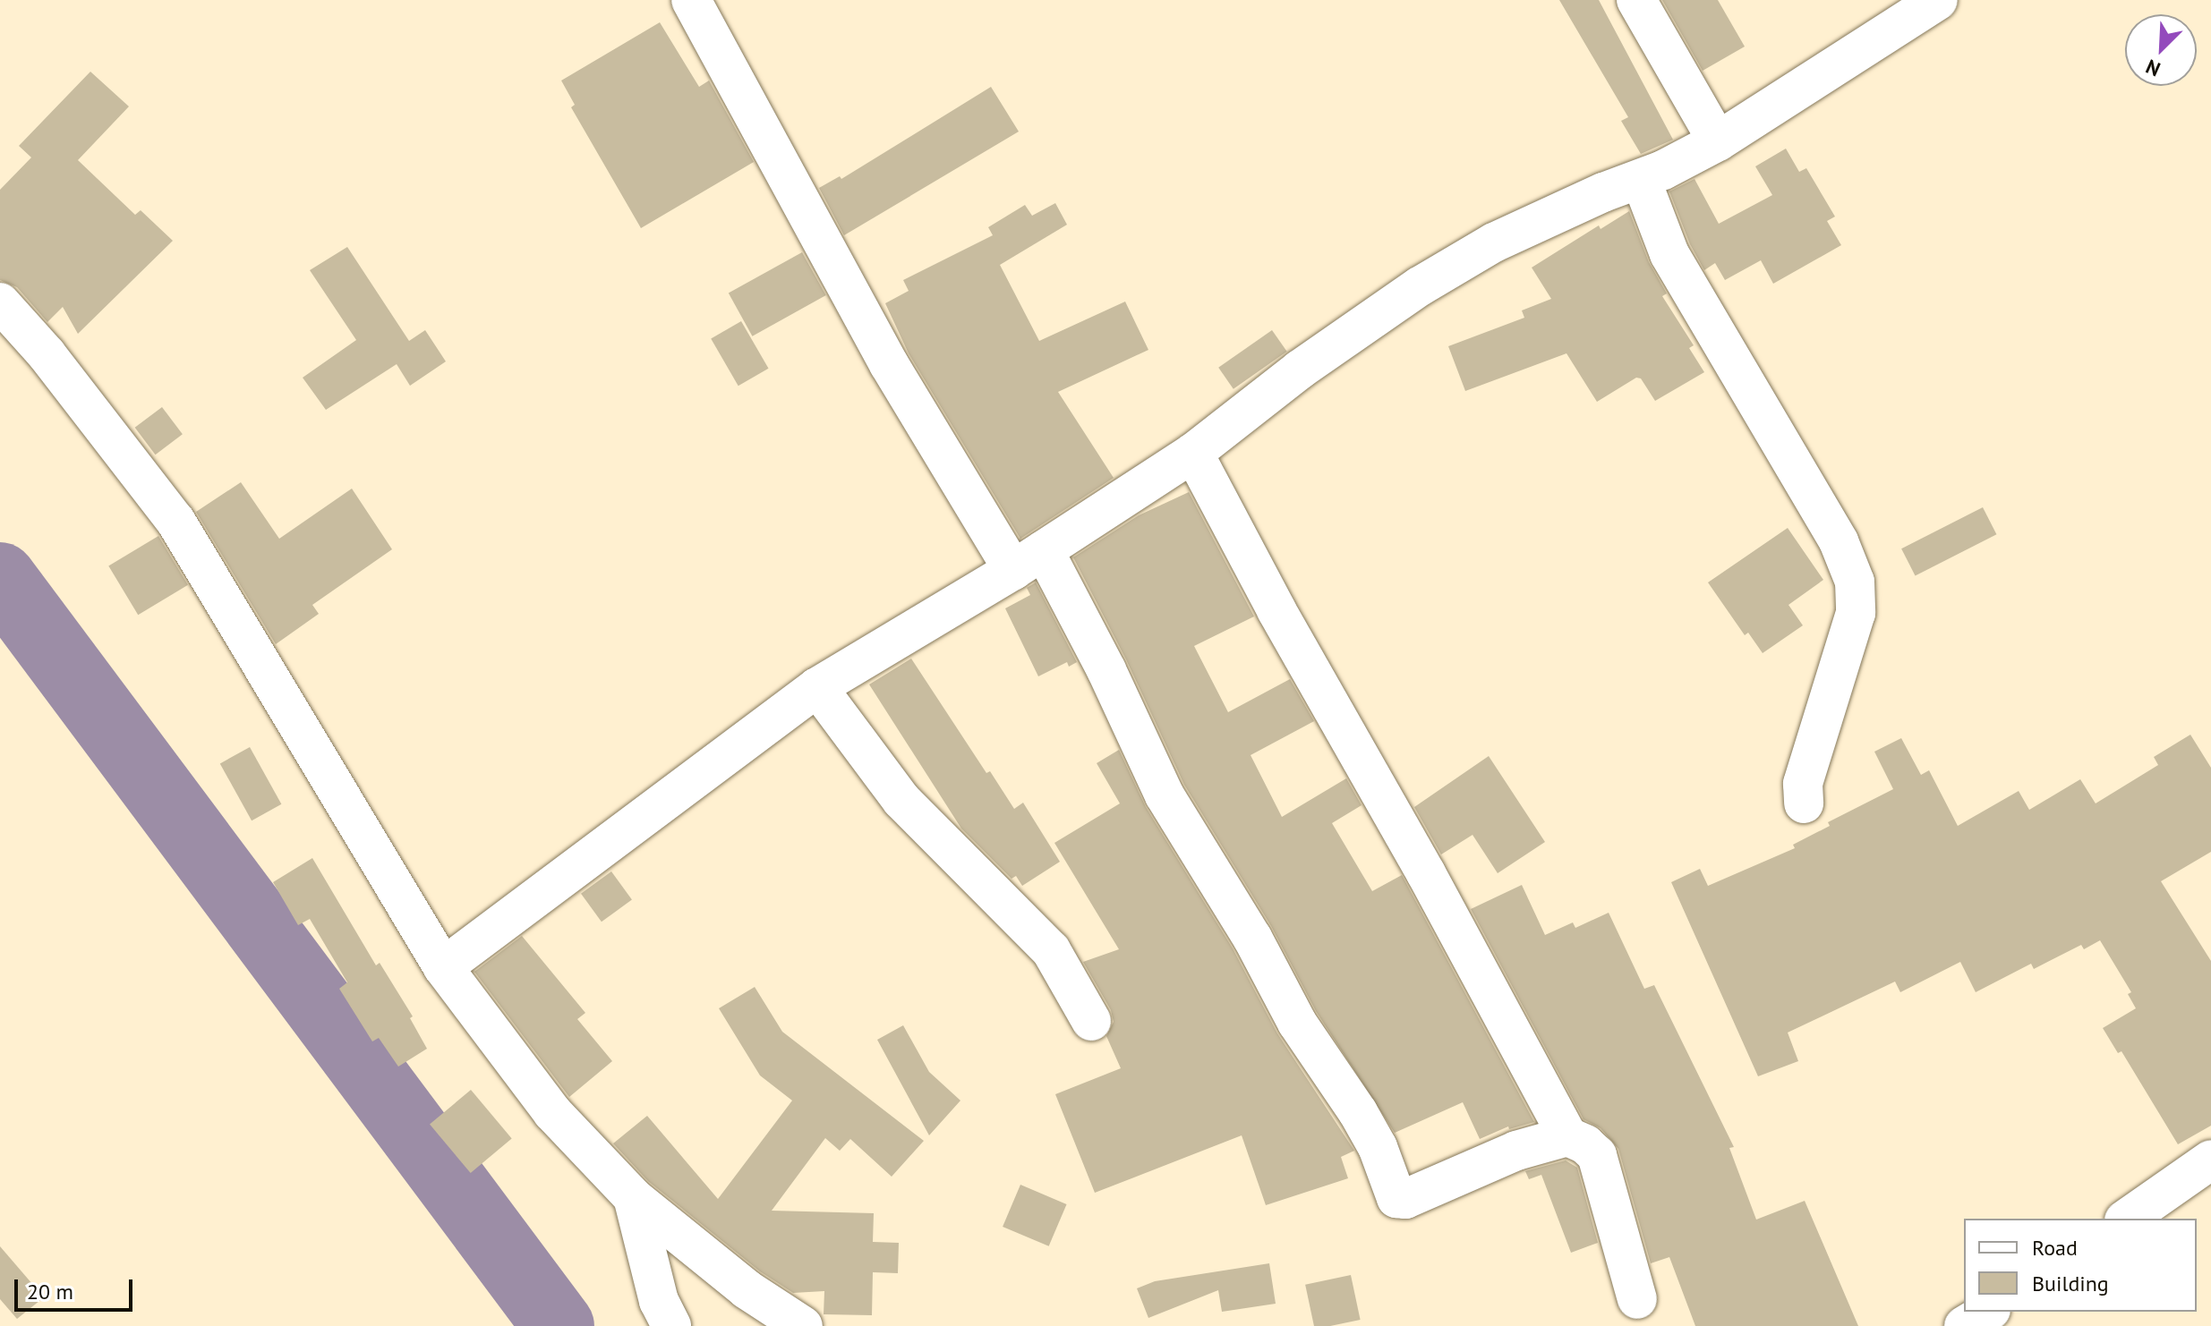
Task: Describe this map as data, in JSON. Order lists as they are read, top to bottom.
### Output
{
  "legend": ["Road", "Building"],
  "scale_bar": "20 m",
  "north": "bottom left"
}
